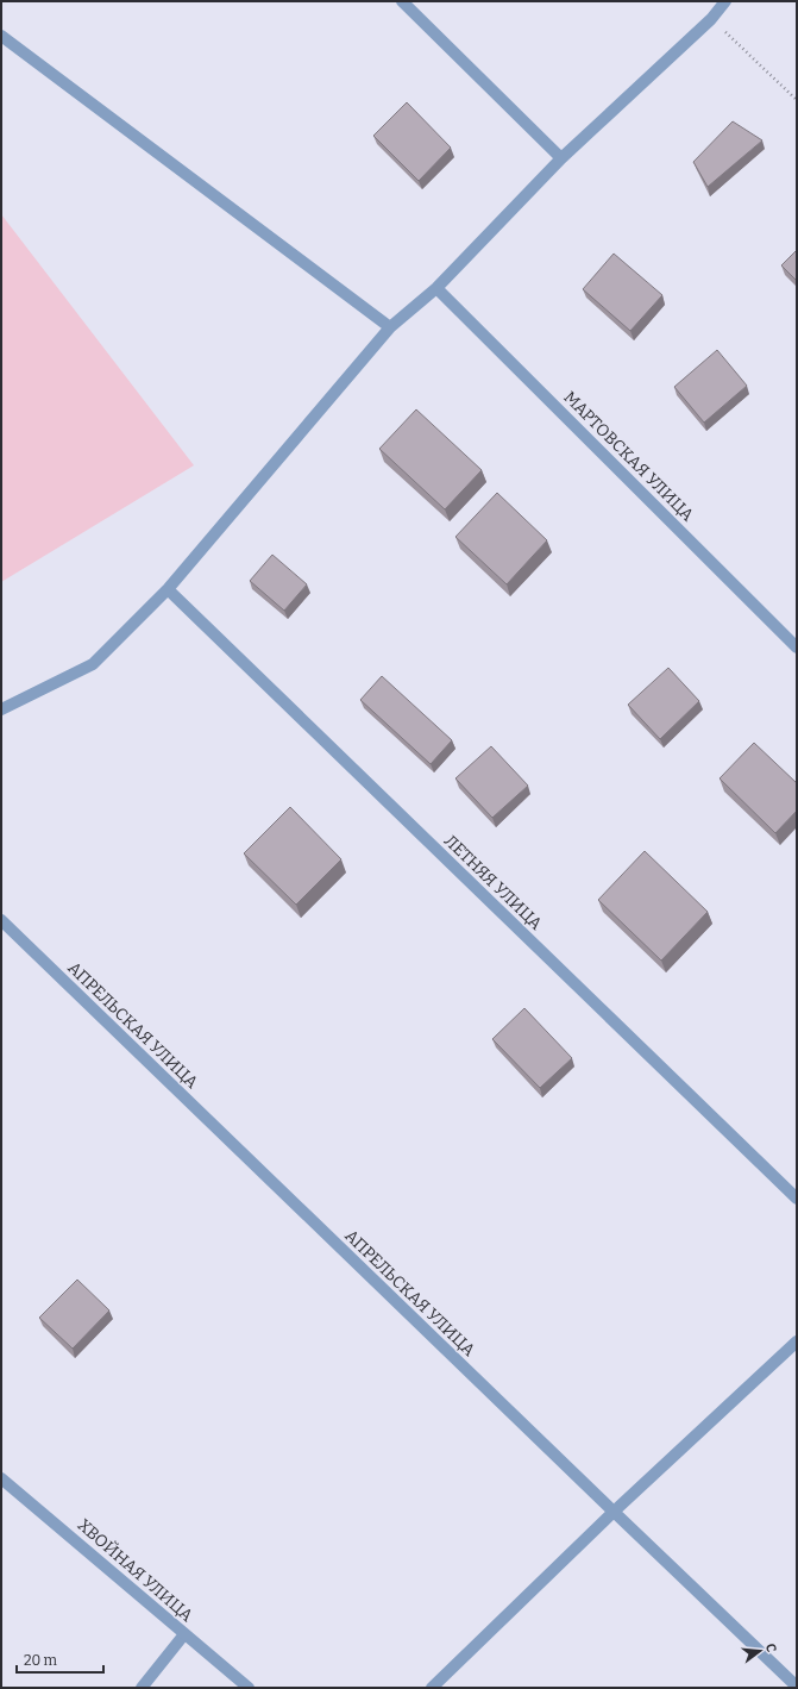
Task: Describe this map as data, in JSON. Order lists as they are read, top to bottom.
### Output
{
  "streets": {
    "street": [
      "МАРТОВСКАЯ УЛИЦА",
      "ЛЕТНЯЯ УЛИЦА",
      "АПРЕЛЬСКАЯ УЛИЦА",
      "ХВОЙНАЯ УЛИЦА"
    ]
  },
  "scale_bar": "20 m",
  "north": "right"
}
